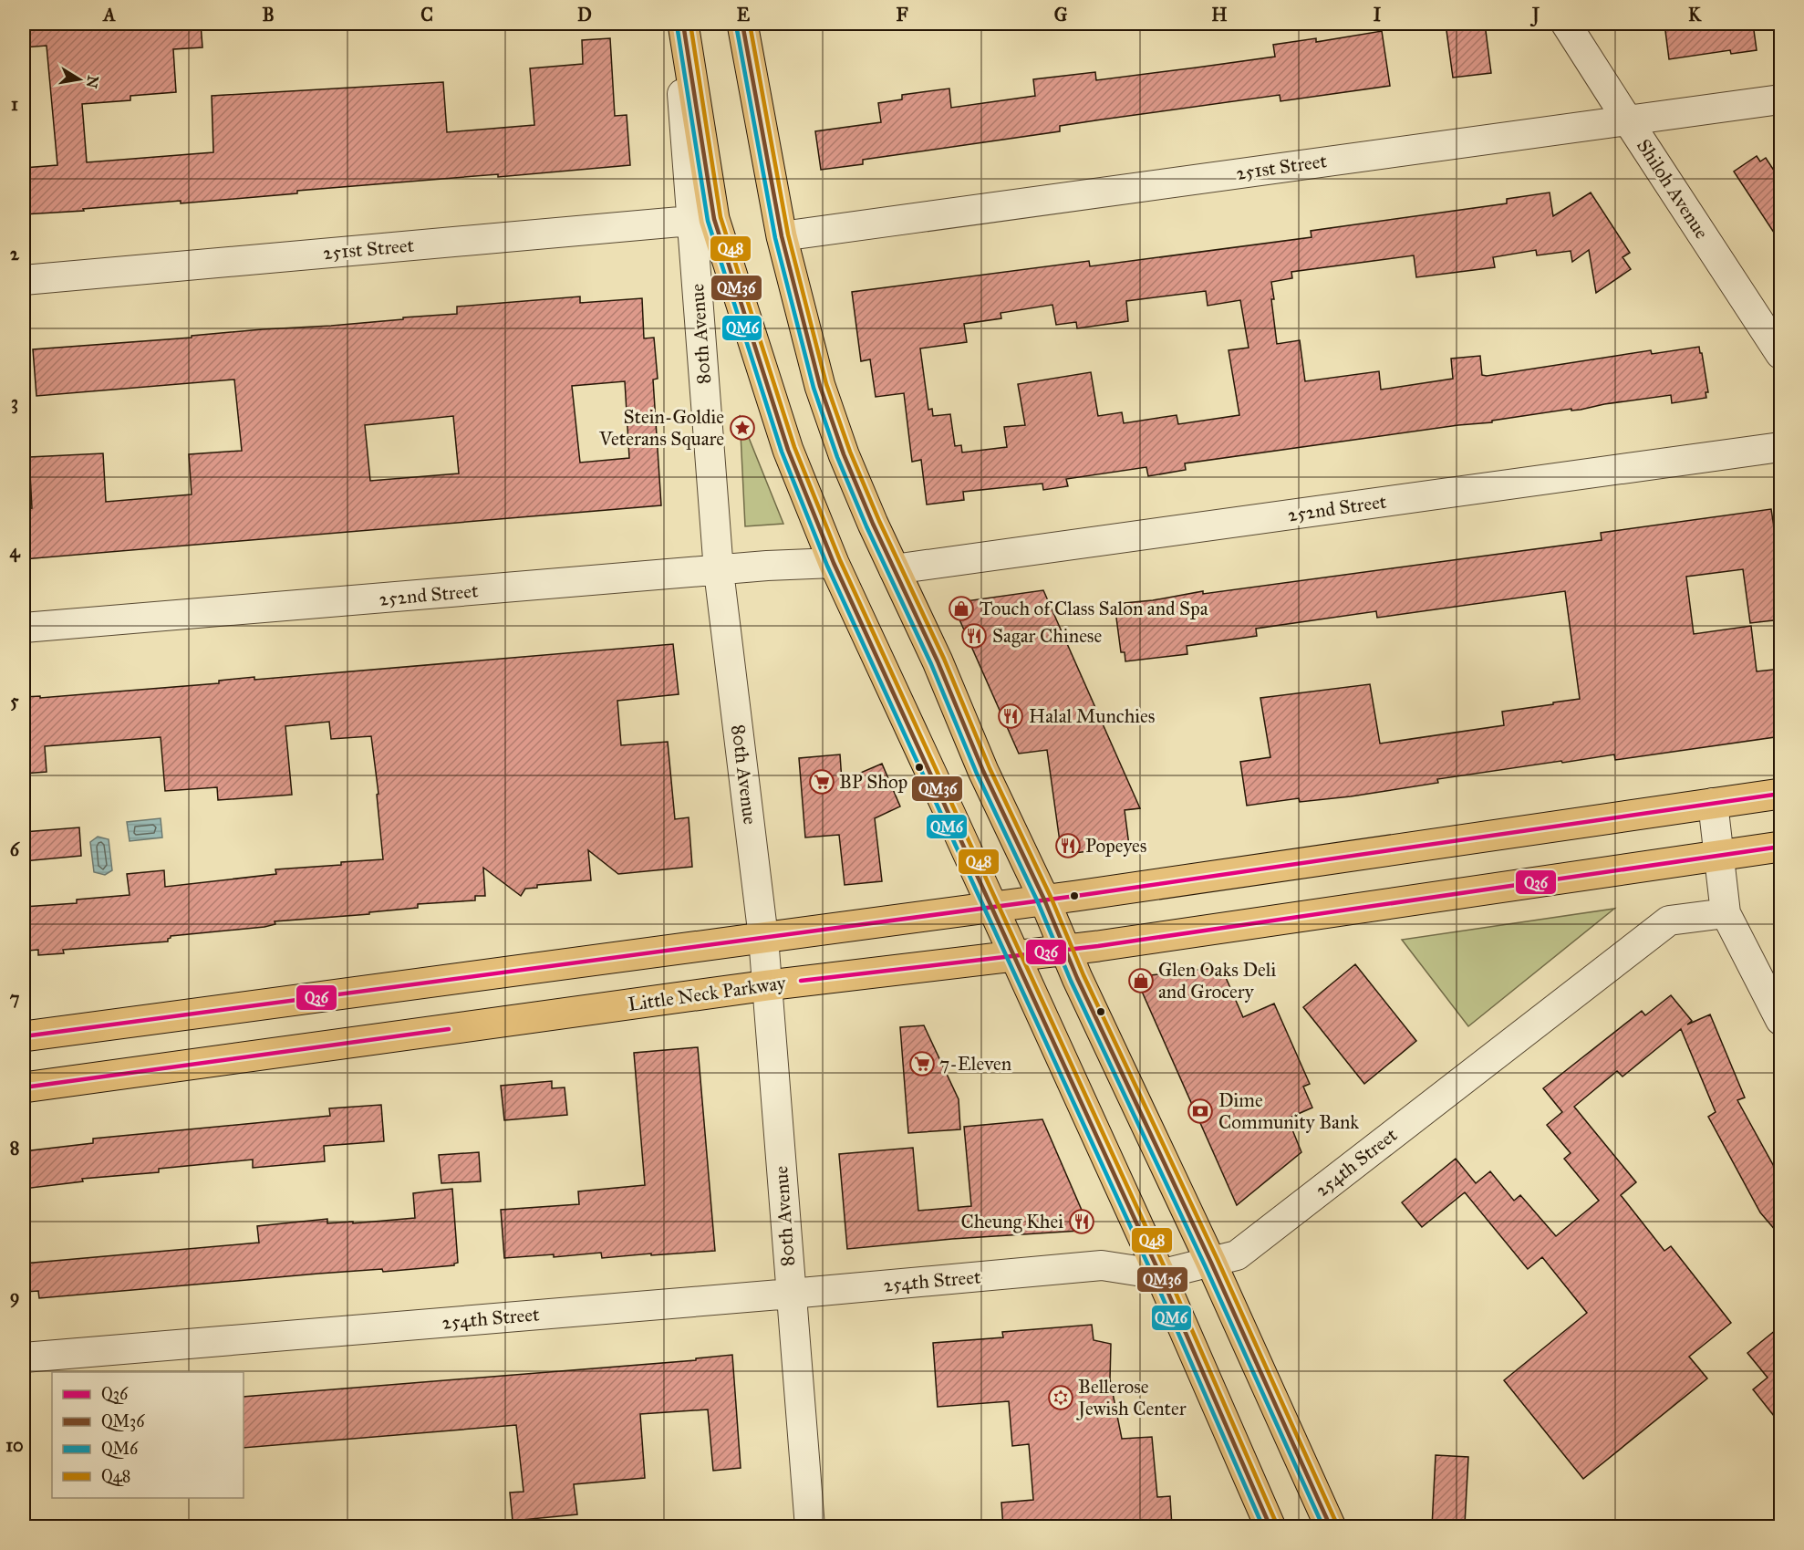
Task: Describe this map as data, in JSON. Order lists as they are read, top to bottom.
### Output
{
  "streets": {
    "main road": ["Little Neck Parkway"],
    "street": [
      "251st Street",
      "Shiloh Avenue",
      "80th Avenue",
      "252nd Street",
      "254th Street"
    ]
  },
  "crossings": [
    ["251st Street", "Shiloh Avenue"],
    ["251st Street", "80th Avenue"],
    ["80th Avenue", "252nd Street"],
    ["80th Avenue", "Little Neck Parkway"],
    ["80th Avenue", "254th Street"]
  ],
  "places": {
    "place": ["Stein-Goldie Veterans Square"],
    "shop": ["Touch of Class Salon and Spa", "Glen Oaks Deli and Grocery"],
    "restaurant": [
      "Sagar Chinese",
      "Halal Munchies",
      "Popeyes",
      "Cheung Khei"
    ],
    "supermarket": ["BP Shop", "7-Eleven"],
    "bank": ["Dime Community Bank"],
    "synagogue": ["Bellerose Jewish Center"]
  },
  "lines": [
    "transit line QM36",
    "transit line Q48",
    "transit line QM6",
    "transit line Q36"
  ],
  "legend": [
    "Q36",
    "QM36",
    "QM6",
    "Q48"
  ],
  "north": "right",
  "grid": {
    "columns": [
      "A",
      "B",
      "C",
      "D",
      "E",
      "F",
      "G",
      "H",
      "I",
      "J",
      "K"
    ],
    "rows": [
      "1",
      "2",
      "3",
      "4",
      "5",
      "6",
      "7",
      "8",
      "9",
      "10"
    ]
  }
}
